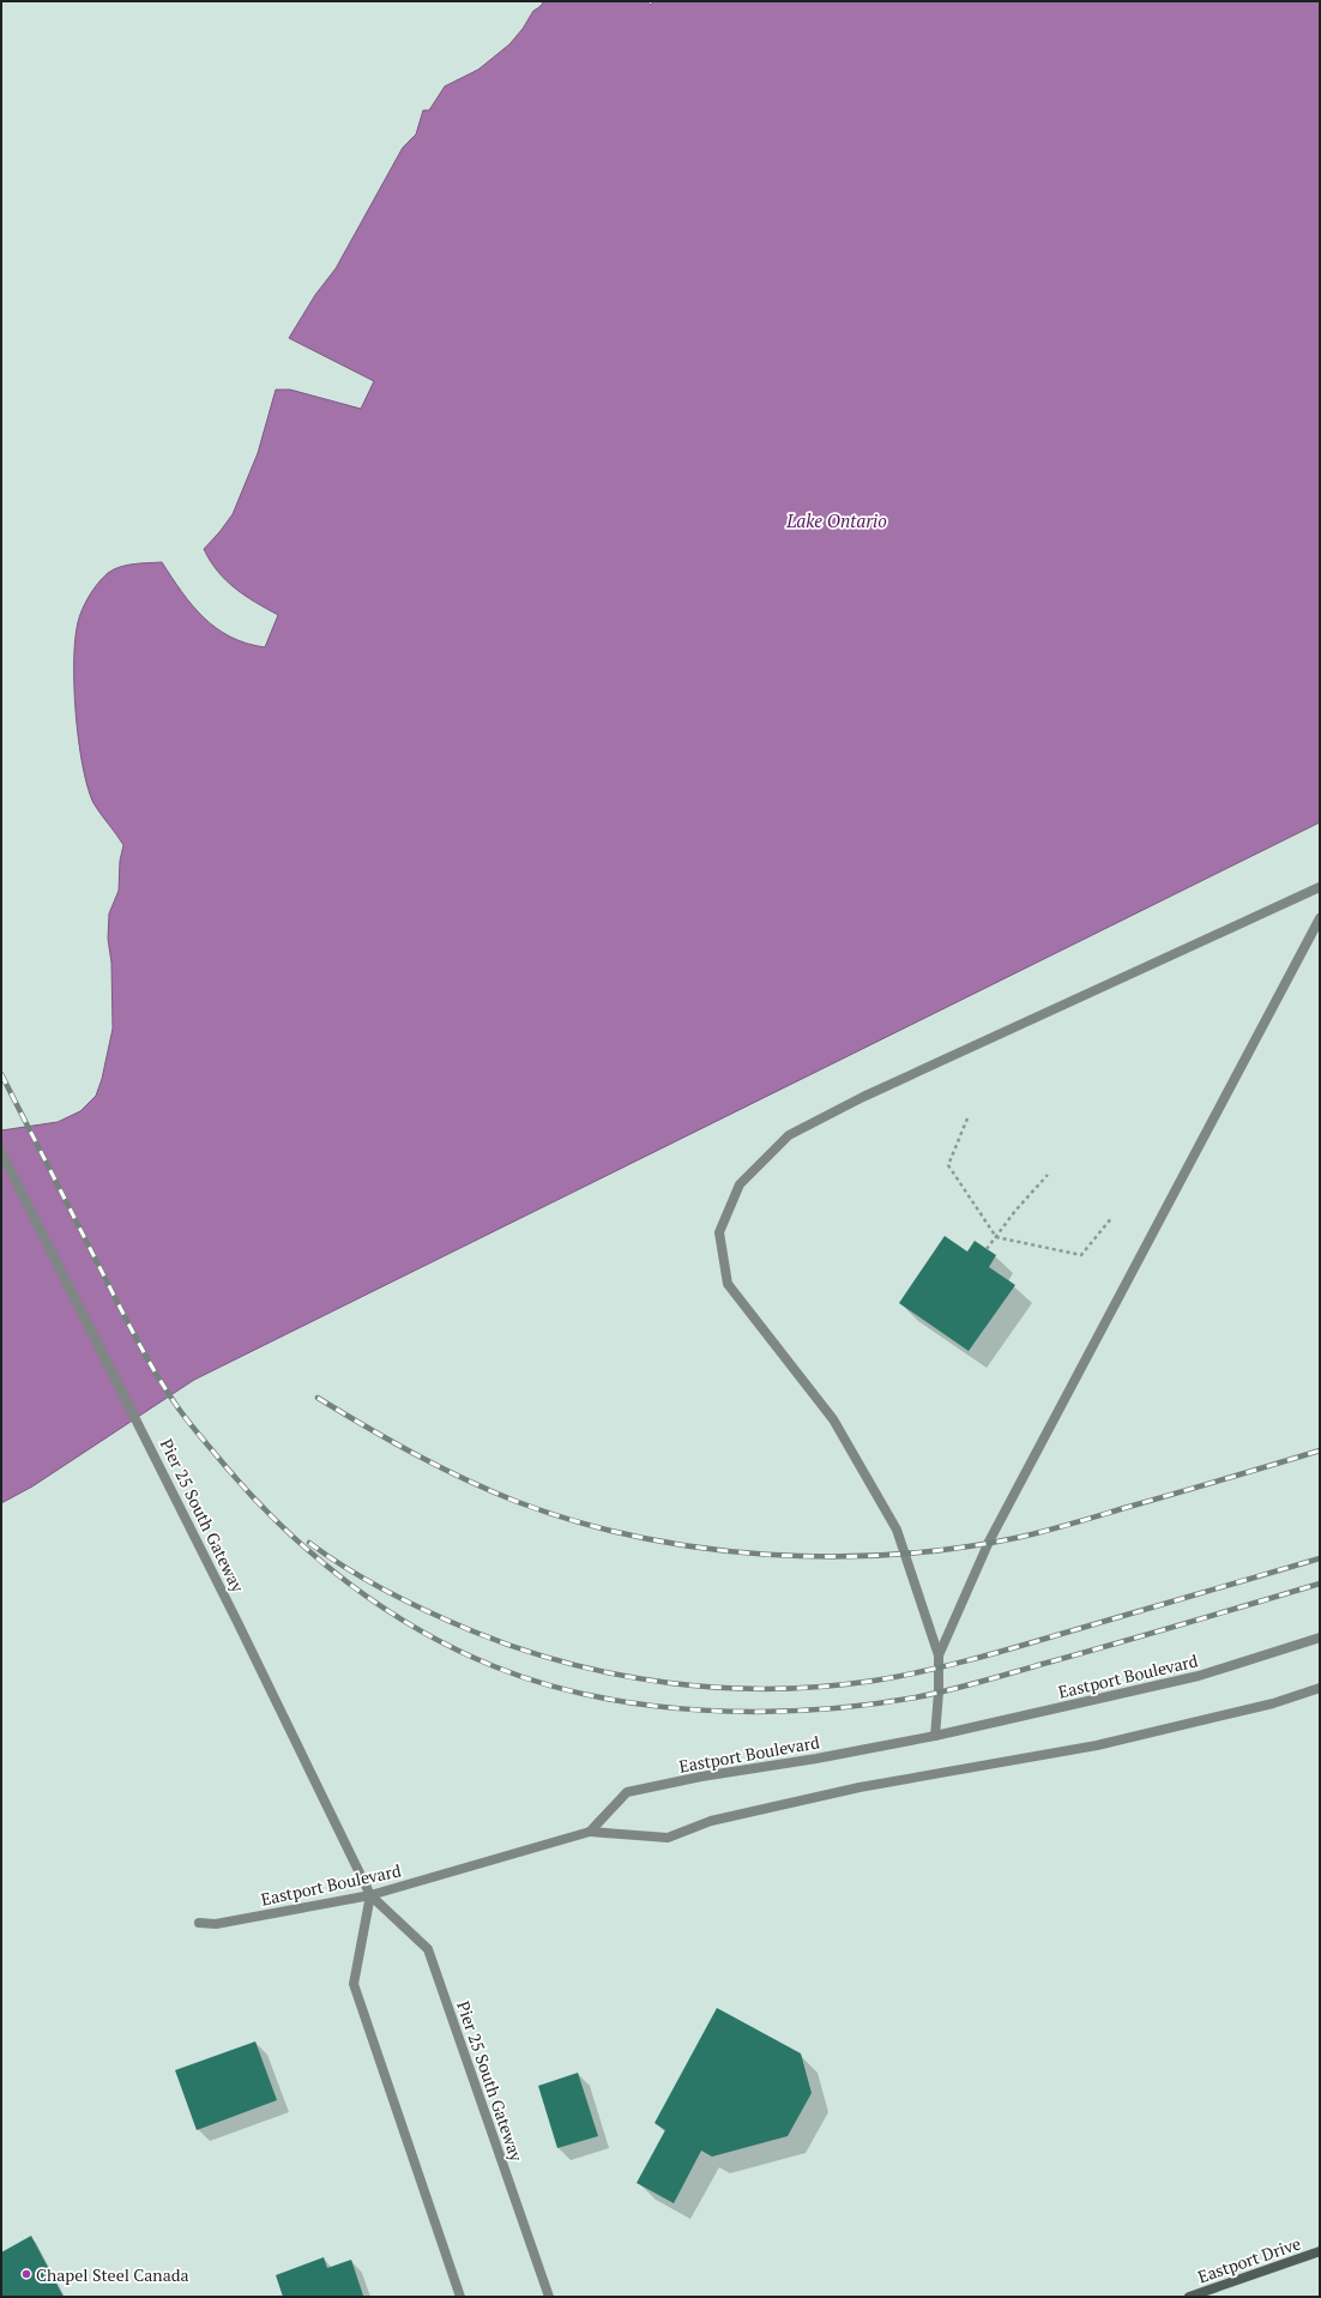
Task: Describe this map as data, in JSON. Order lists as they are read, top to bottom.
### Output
{
  "streets": {
    "main road": ["Eastport Drive"],
    "street": ["Pier 25 South Gateway", "Eastport Boulevard"]
  },
  "crossings": [
    ["Pier 25 South Gateway", "Eastport Boulevard"]
  ],
  "water": ["Lake Ontario"],
  "places": ["Chapel Steel Canada"]
}
